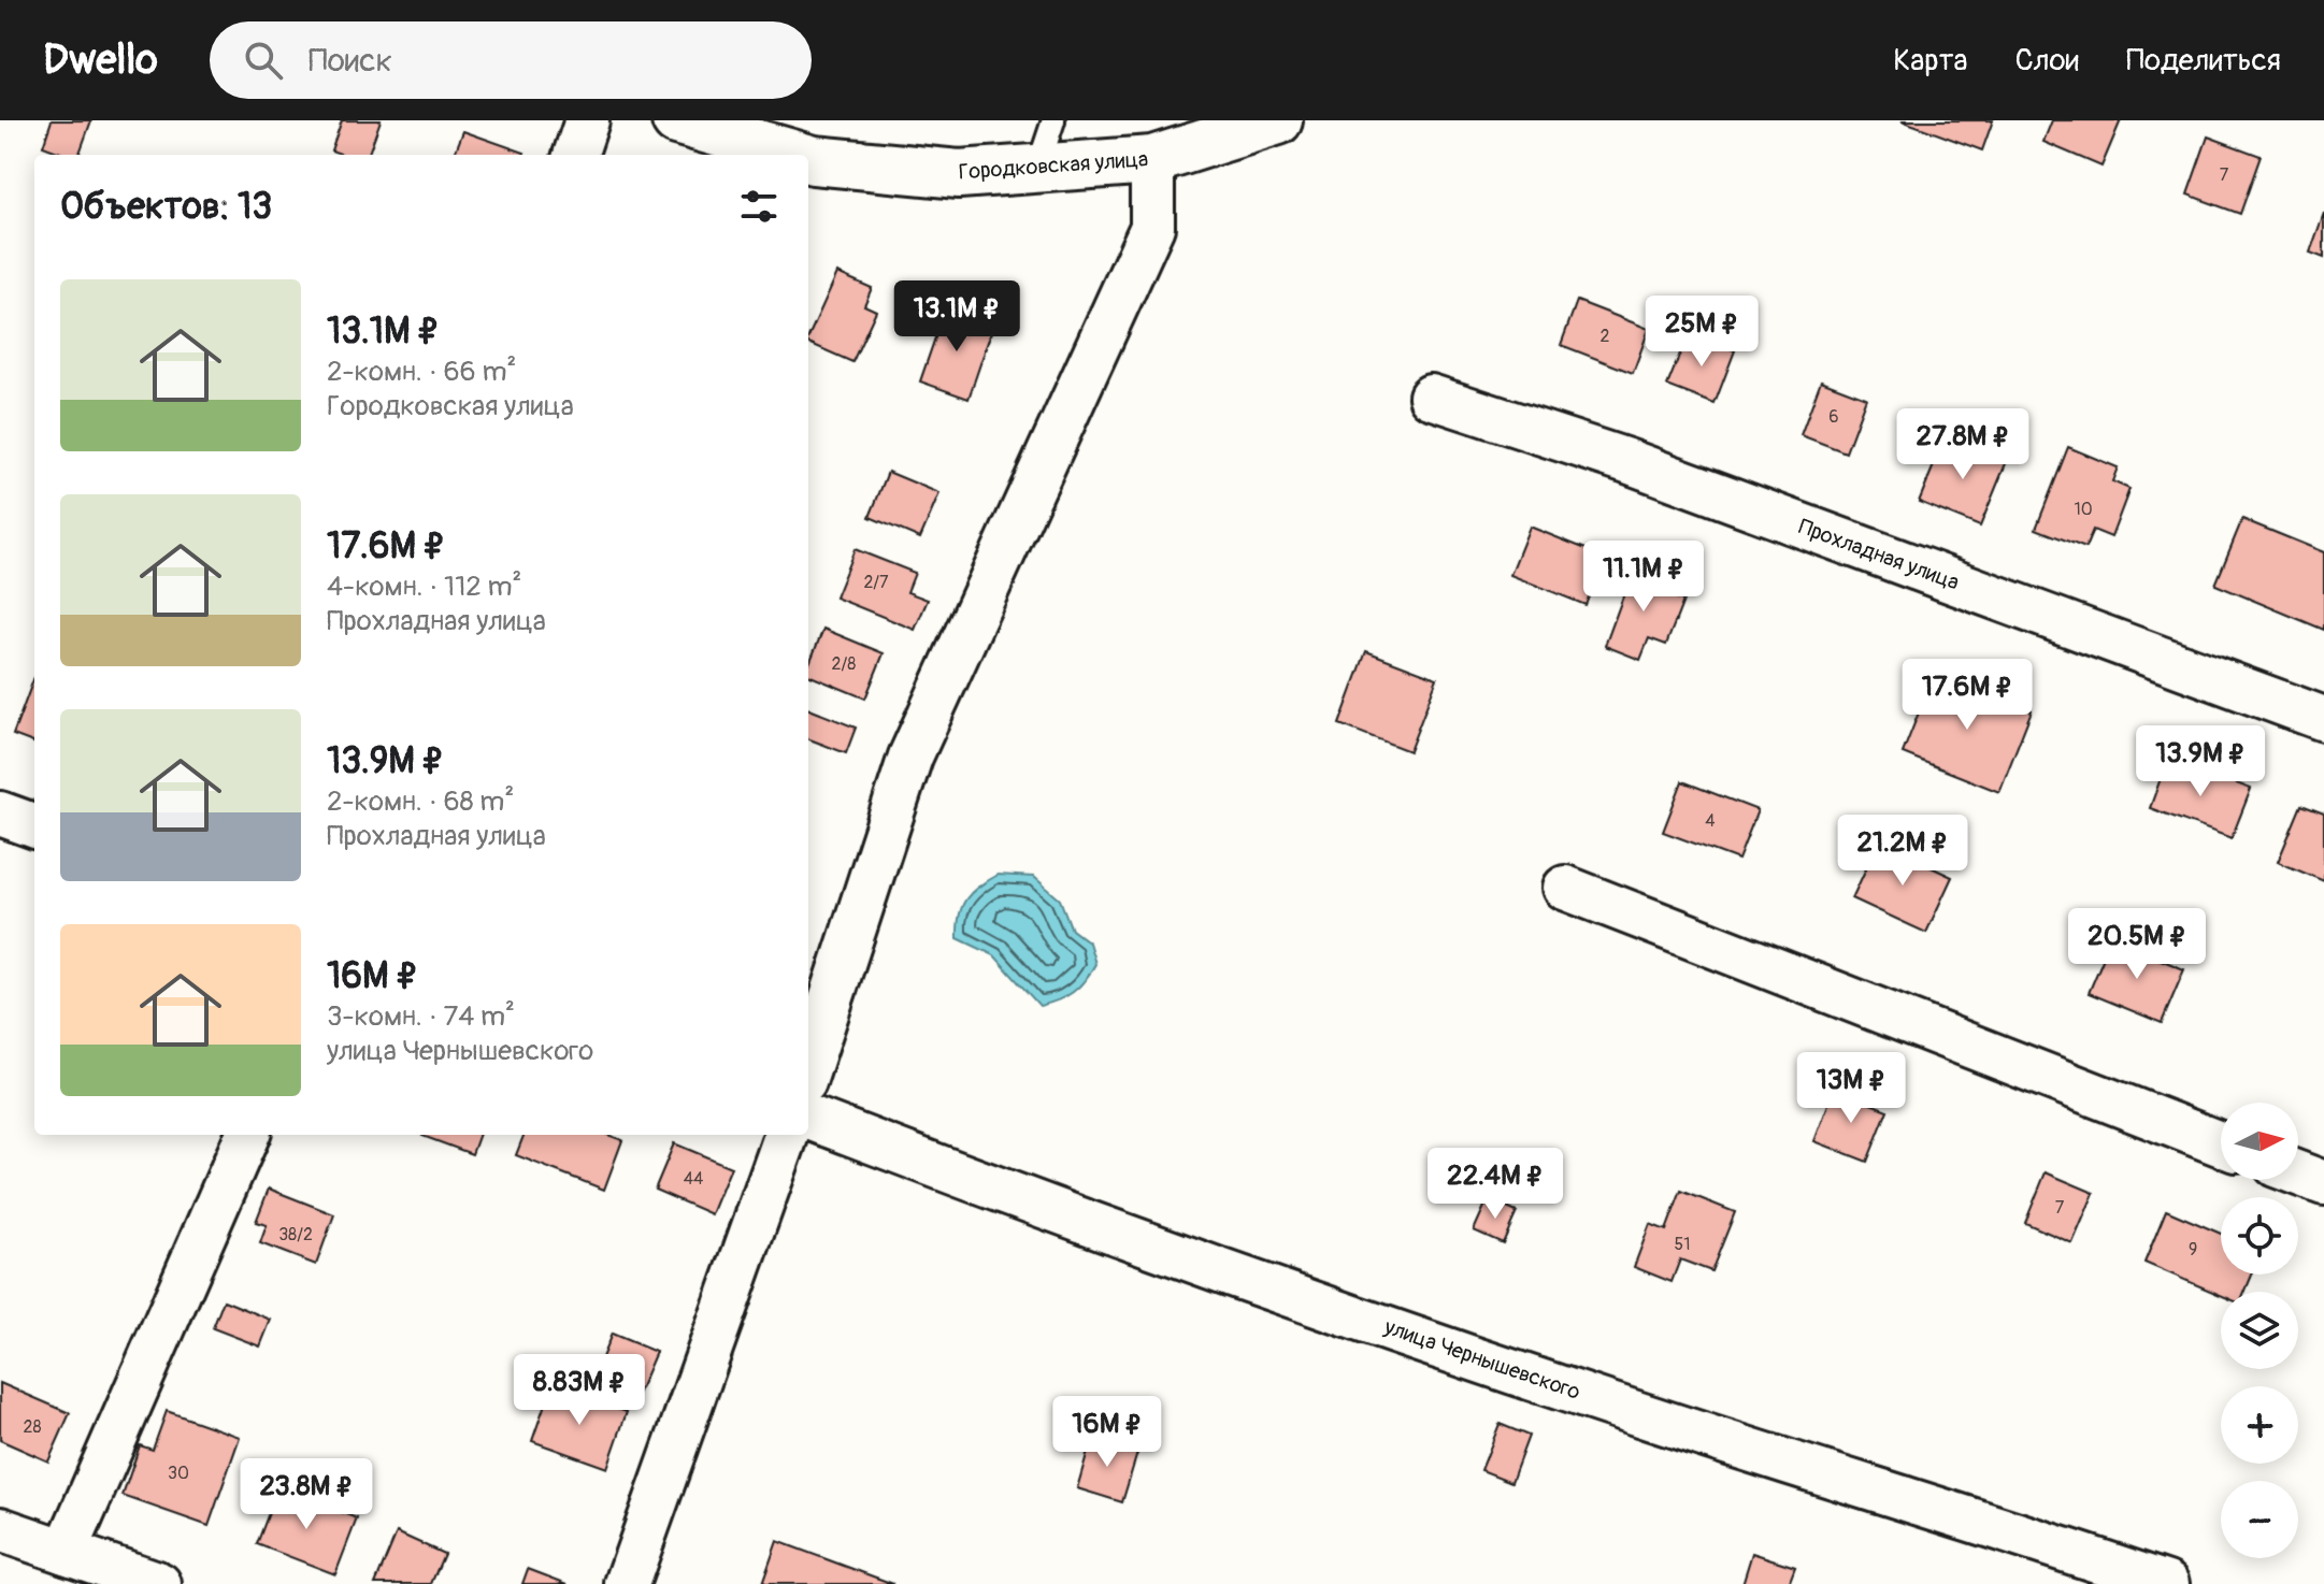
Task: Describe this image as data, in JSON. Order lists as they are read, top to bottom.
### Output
{
  "streets": {
    "main road": ["Городковская улица"],
    "street": ["Прохладная улица", "улица Чернышевского"]
  },
  "house_numbers": [
    "7",
    "2",
    "6",
    "10",
    "2/7",
    "2/8",
    "4",
    "44",
    "7",
    "38/2",
    "51",
    "9",
    "28",
    "30"
  ],
  "north": "right",
  "page": {
    "header": "Dwello",
    "search": "Поиск",
    "nav": ["Карта", "Слои", "Поделиться"],
    "heading": "Объектов: 13",
    "list": [
      {
        "name": "13.1M ₽",
        "note": "2-комн. · 66 m² · Городковская улица"
      },
      {
        "name": "17.6M ₽",
        "note": "4-комн. · 112 m² · Прохладная улица"
      },
      {
        "name": "13.9M ₽",
        "note": "2-комн. · 68 m² · Прохладная улица"
      },
      {
        "name": "16M ₽",
        "note": "3-комн. · 74 m² · улица Чернышевского"
      }
    ],
    "price": [
      "13.1M ₽",
      "25M ₽",
      "27.8M ₽",
      "11.1M ₽",
      "17.6M ₽",
      "13.9M ₽",
      "21.2M ₽",
      "20.5M ₽",
      "13M ₽",
      "22.4M ₽",
      "8.83M ₽",
      "16M ₽",
      "23.8M ₽"
    ],
    "map_buttons": ["+", "−"]
  }
}
